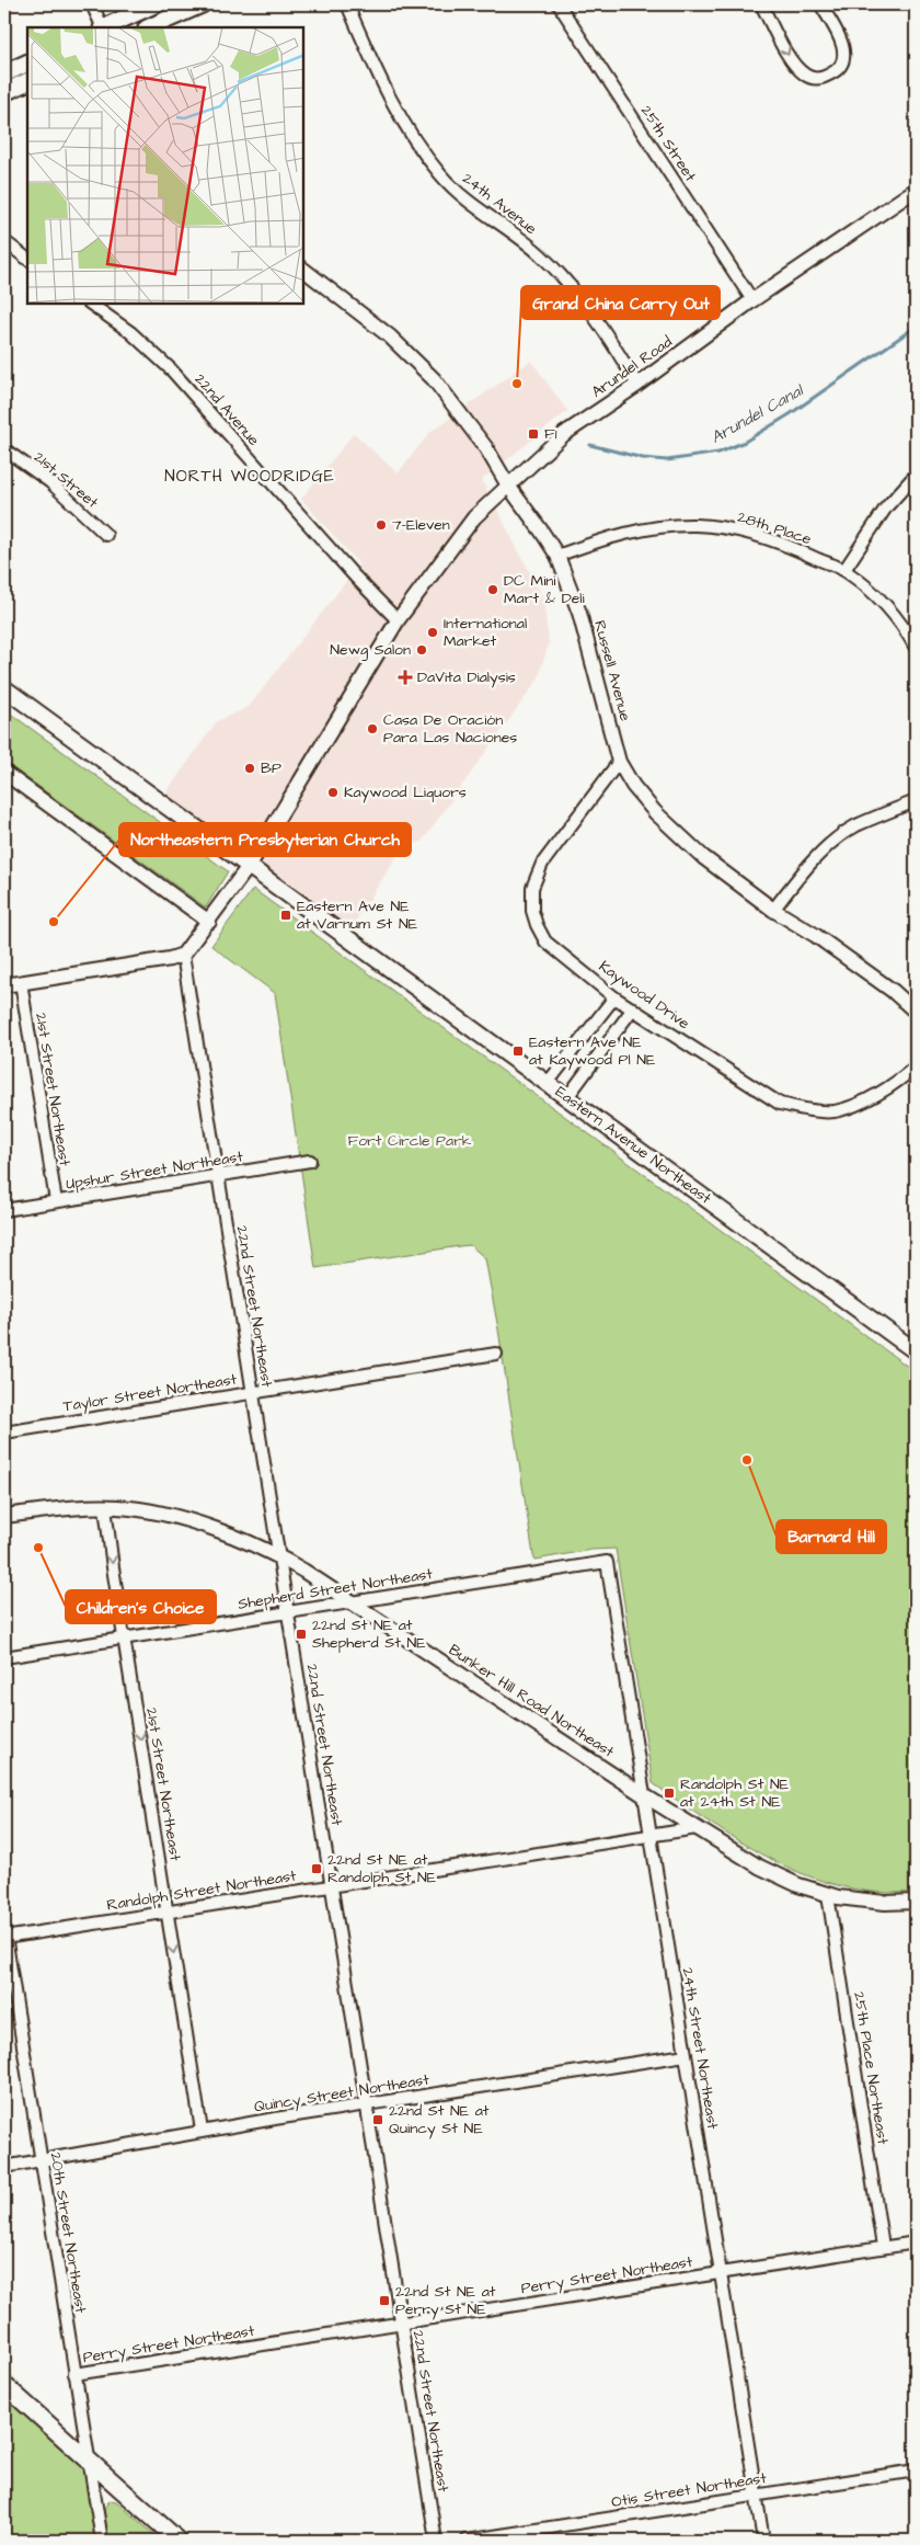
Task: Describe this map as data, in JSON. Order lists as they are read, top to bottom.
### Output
{
  "streets": {
    "main road": ["Eastern Avenue Northeast"],
    "street": [
      "25th Street",
      "24th Avenue",
      "Arundel Road",
      "22nd Avenue",
      "21st Street",
      "28th Place",
      "Russell Avenue",
      "Kaywood Drive",
      "21st Street Northeast",
      "Upshur Street Northeast",
      "22nd Street Northeast",
      "Taylor Street Northeast",
      "Shepherd Street Northeast",
      "Bunker Hill Road Northeast",
      "Randolph Street Northeast",
      "24th Street Northeast",
      "25th Place Northeast",
      "Quincy Street Northeast",
      "20th Street Northeast",
      "Perry Street Northeast",
      "Otis Street Northeast"
    ]
  },
  "crossings": [
    ["25th Street", "Arundel Road"],
    ["24th Avenue", "Arundel Road"],
    ["Arundel Road", "22nd Avenue"],
    ["Arundel Road", "Russell Avenue"],
    ["Arundel Road", "Eastern Avenue Northeast"],
    ["Arundel Road", "22nd Street Northeast"],
    ["28th Place", "Russell Avenue"],
    ["Russell Avenue", "Kaywood Drive"],
    ["21st Street Northeast", "Upshur Street Northeast"],
    ["21st Street Northeast", "Shepherd Street Northeast"],
    ["21st Street Northeast", "Bunker Hill Road Northeast"],
    ["21st Street Northeast", "Randolph Street Northeast"],
    ["21st Street Northeast", "Quincy Street Northeast"],
    ["Upshur Street Northeast", "22nd Street Northeast"],
    ["22nd Street Northeast", "Taylor Street Northeast"],
    ["22nd Street Northeast", "Shepherd Street Northeast"],
    ["22nd Street Northeast", "Bunker Hill Road Northeast"],
    ["22nd Street Northeast", "Randolph Street Northeast"],
    ["22nd Street Northeast", "Quincy Street Northeast"],
    ["22nd Street Northeast", "Perry Street Northeast"],
    ["Shepherd Street Northeast", "Bunker Hill Road Northeast"],
    ["Shepherd Street Northeast", "24th Street Northeast"],
    ["Bunker Hill Road Northeast", "24th Street Northeast"],
    ["Randolph Street Northeast", "24th Street Northeast"],
    ["Randolph Street Northeast", "20th Street Northeast"],
    ["24th Street Northeast", "Quincy Street Northeast"],
    ["24th Street Northeast", "Perry Street Northeast"],
    ["24th Street Northeast", "Otis Street Northeast"],
    ["25th Place Northeast", "Perry Street Northeast"],
    ["Quincy Street Northeast", "20th Street Northeast"],
    ["20th Street Northeast", "Perry Street Northeast"]
  ],
  "one_way": ["21st Street Northeast"],
  "districts": ["NORTH WOODRIDGE"],
  "water": ["Arundel Canal"],
  "parks": ["Fort Circle Park"],
  "places": {
    "other": [
      "Grand China Carry Out",
      "7-Eleven",
      "DC Mini Mart & Deli",
      "International Market",
      "Newg Salon",
      "Casa De Oración Para Las Naciones",
      "BP",
      "Kaywood Liquors",
      "Northeastern Presbyterian Church",
      "Barnard Hill",
      "Children’s Choice"
    ],
    "transit": [
      "F1",
      "Eastern Ave NE at Varnum St NE",
      "Eastern Ave NE at Kaywood Pl NE",
      "22nd St NE at Shepherd St NE",
      "Randolph St NE at 24th St NE",
      "22nd St NE at Randolph St NE",
      "22nd St NE at Quincy St NE",
      "22nd St NE at Perry St NE"
    ],
    "health": ["DaVita Dialysis"]
  }
}
